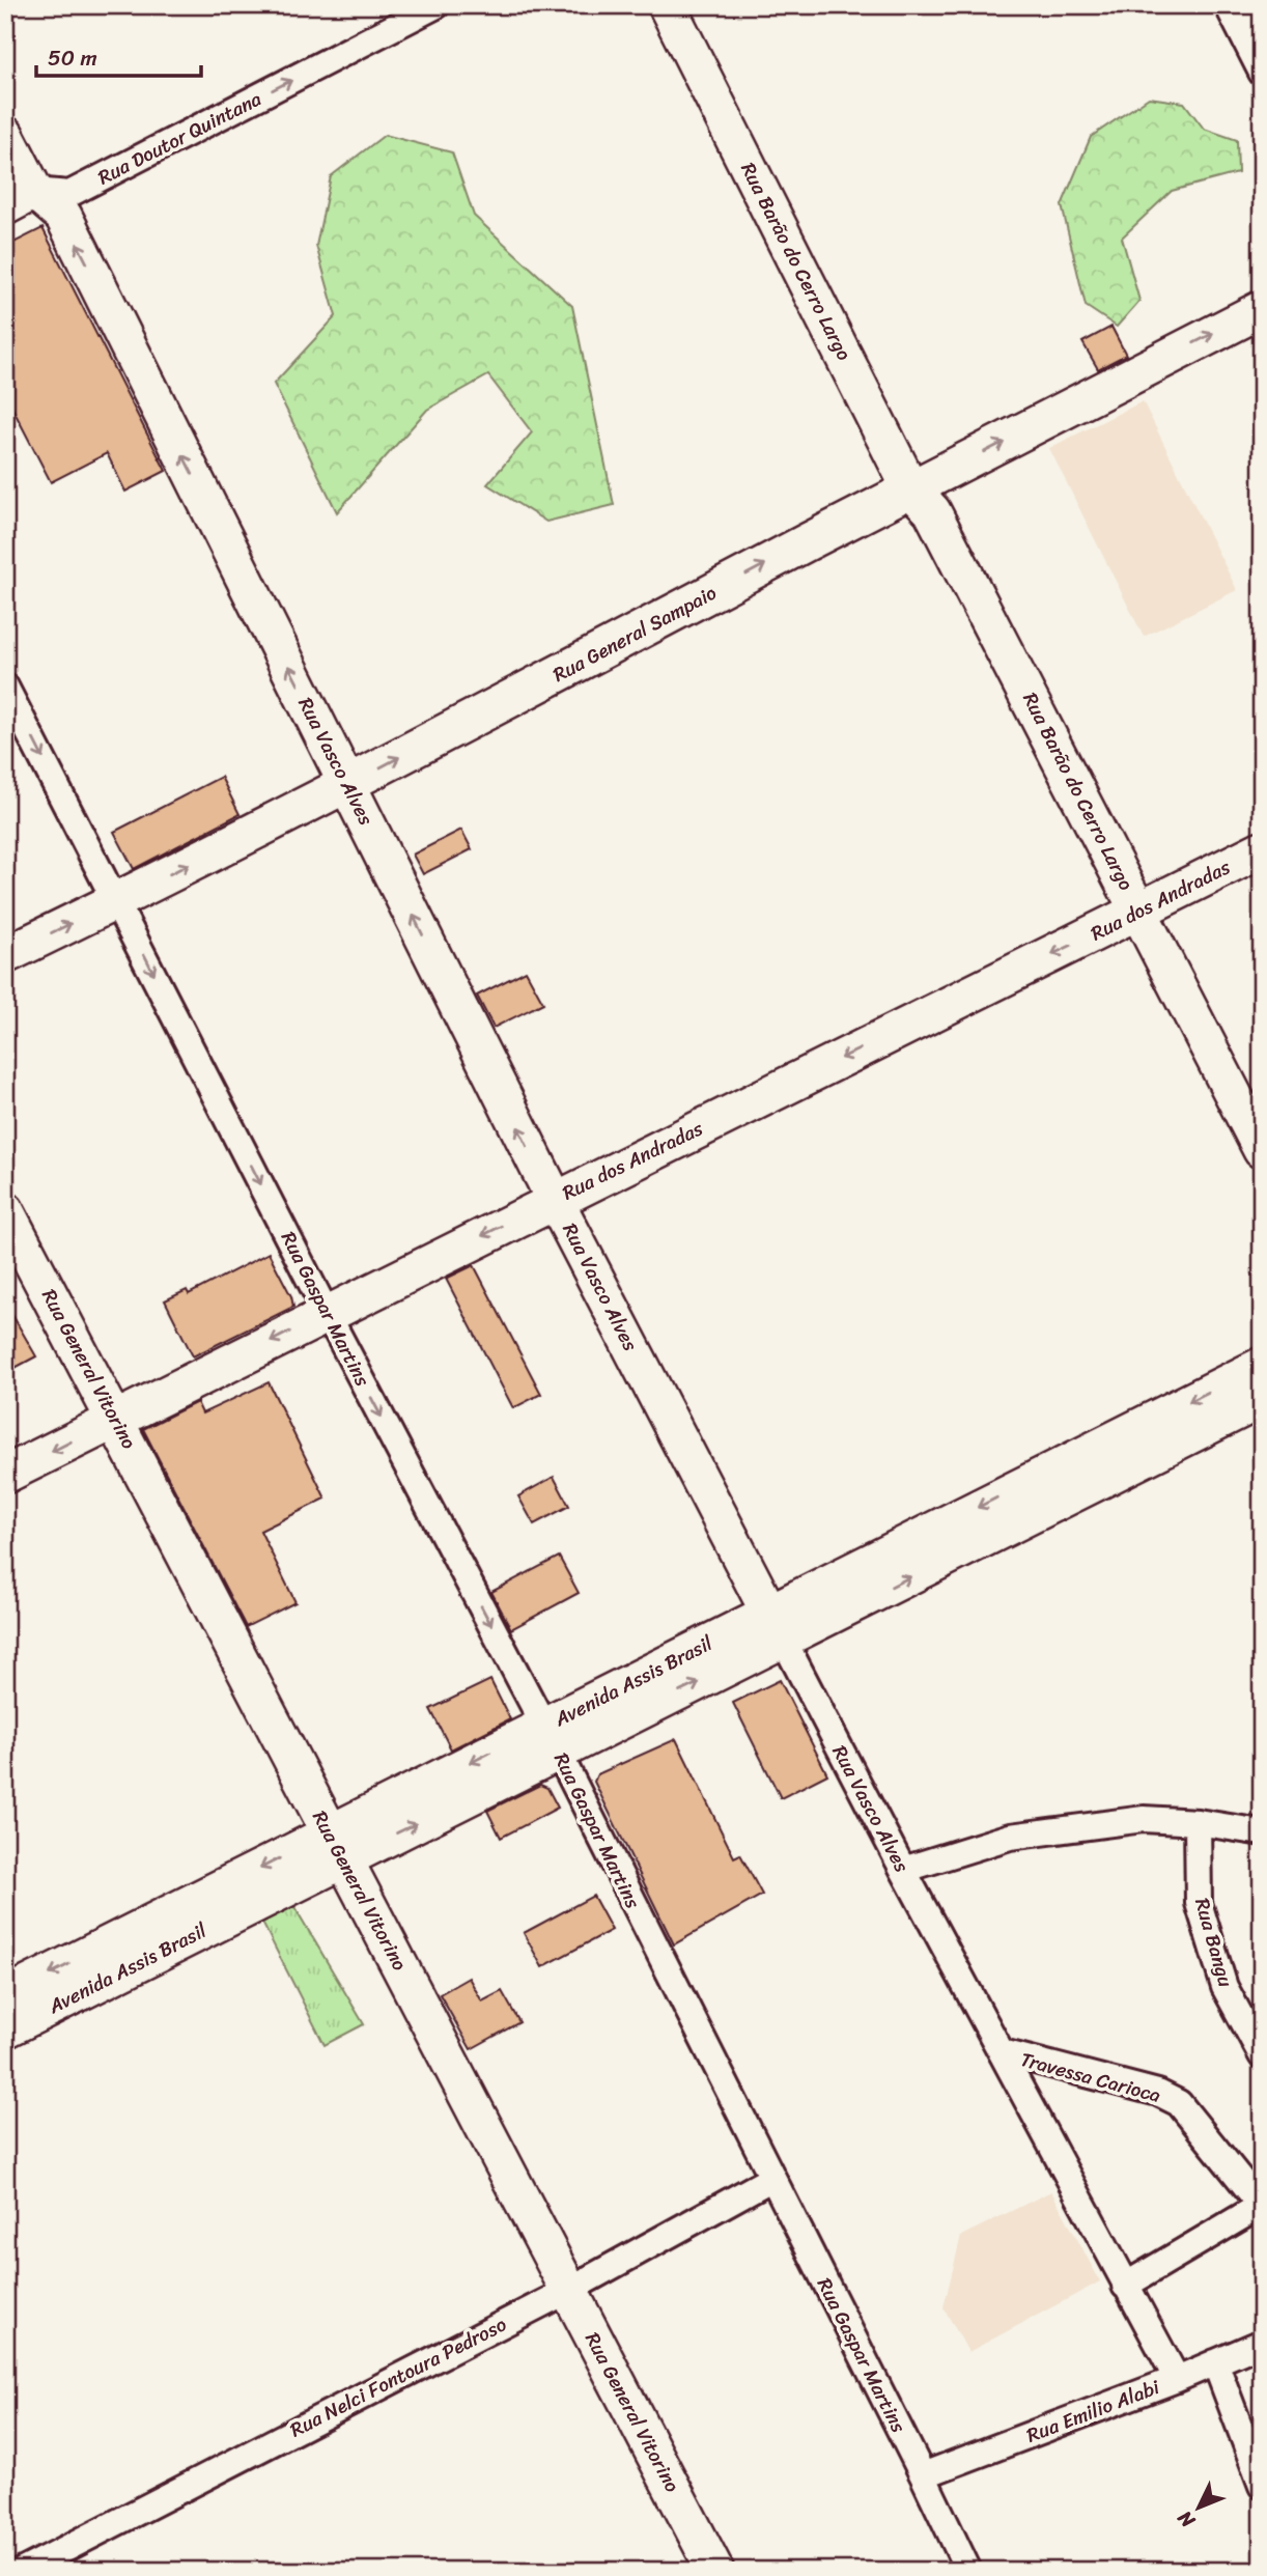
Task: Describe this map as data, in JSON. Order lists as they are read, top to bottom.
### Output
{
  "streets": {
    "street": [
      "Rua Doutor Quintana",
      "Rua Barão do Cerro Largo",
      "Rua General Sampaio",
      "Rua Vasco Alves",
      "Rua dos Andradas",
      "Rua Gaspar Martins",
      "Rua General Vitorino",
      "Avenida Assis Brasil",
      "Rua Bangu",
      "Travessa Carioca",
      "Rua Nelci Fontoura Pedroso",
      "Rua Emilio Alabi"
    ]
  },
  "crossings": [
    ["Rua Doutor Quintana", "Rua Vasco Alves"],
    ["Rua Barão do Cerro Largo", "Rua General Sampaio"],
    ["Rua Barão do Cerro Largo", "Rua dos Andradas"],
    ["Rua General Sampaio", "Rua Vasco Alves"],
    ["Rua General Sampaio", "Rua Gaspar Martins"],
    ["Rua Vasco Alves", "Rua dos Andradas"],
    ["Rua Vasco Alves", "Avenida Assis Brasil"],
    ["Rua Vasco Alves", "Travessa Carioca"],
    ["Rua Vasco Alves", "Rua Emilio Alabi"],
    ["Rua dos Andradas", "Rua Gaspar Martins"],
    ["Rua dos Andradas", "Rua General Vitorino"],
    ["Rua Gaspar Martins", "Avenida Assis Brasil"],
    ["Rua Gaspar Martins", "Rua Nelci Fontoura Pedroso"],
    ["Rua Gaspar Martins", "Rua Emilio Alabi"],
    ["Rua General Vitorino", "Avenida Assis Brasil"],
    ["Rua General Vitorino", "Rua Nelci Fontoura Pedroso"]
  ],
  "one_way": [
    "Rua Doutor Quintana",
    "Rua General Sampaio",
    "Rua Vasco Alves",
    "Rua dos Andradas",
    "Rua Gaspar Martins"
  ],
  "scale_bar": "50 m",
  "north": "bottom left"
}
